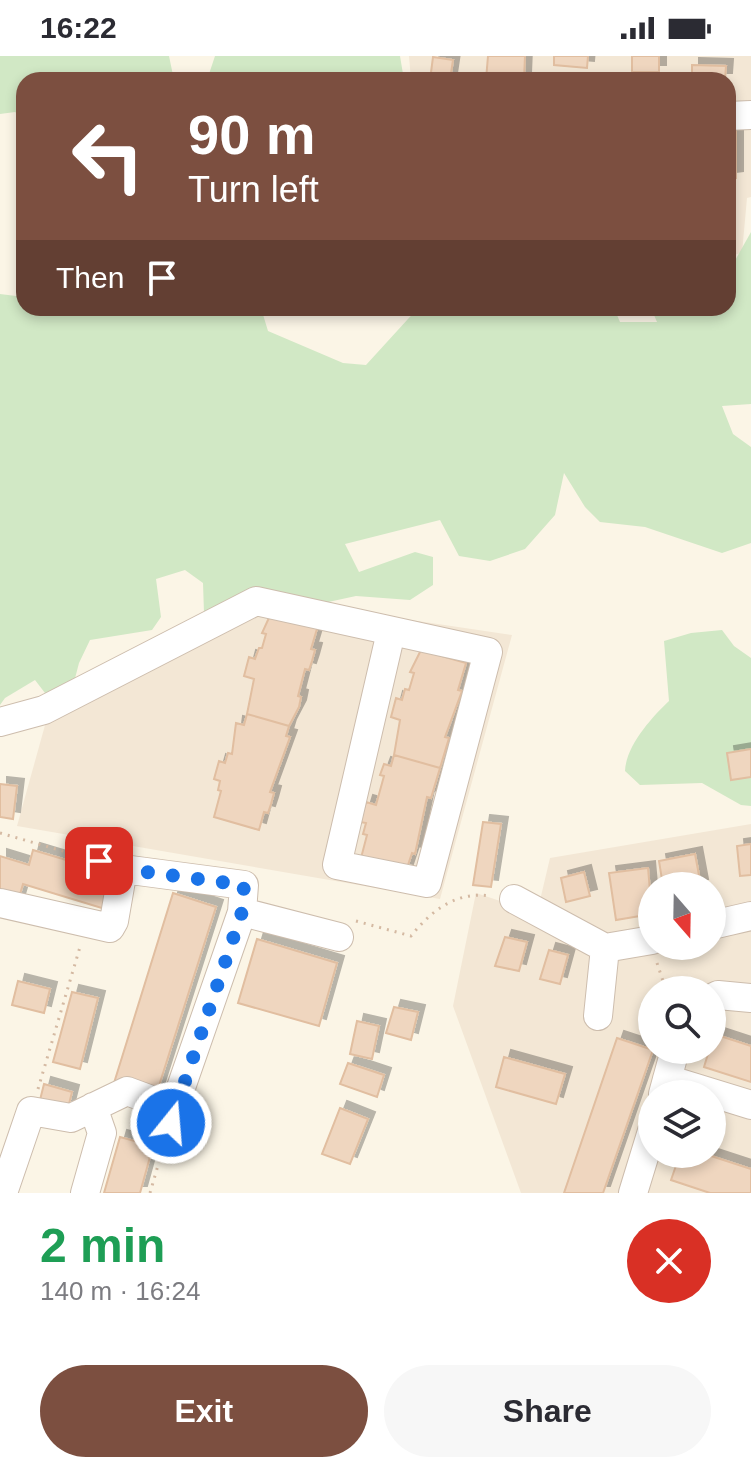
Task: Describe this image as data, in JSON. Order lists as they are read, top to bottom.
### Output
{
  "north": "bottom",
  "page": {
    "status": "16:22",
    "turn": ["90 m", "Turn left"],
    "then": "Then",
    "heading": ["2 min", "140 m · 16:24"],
    "buttons": ["Exit", "Share"]
  }
}
